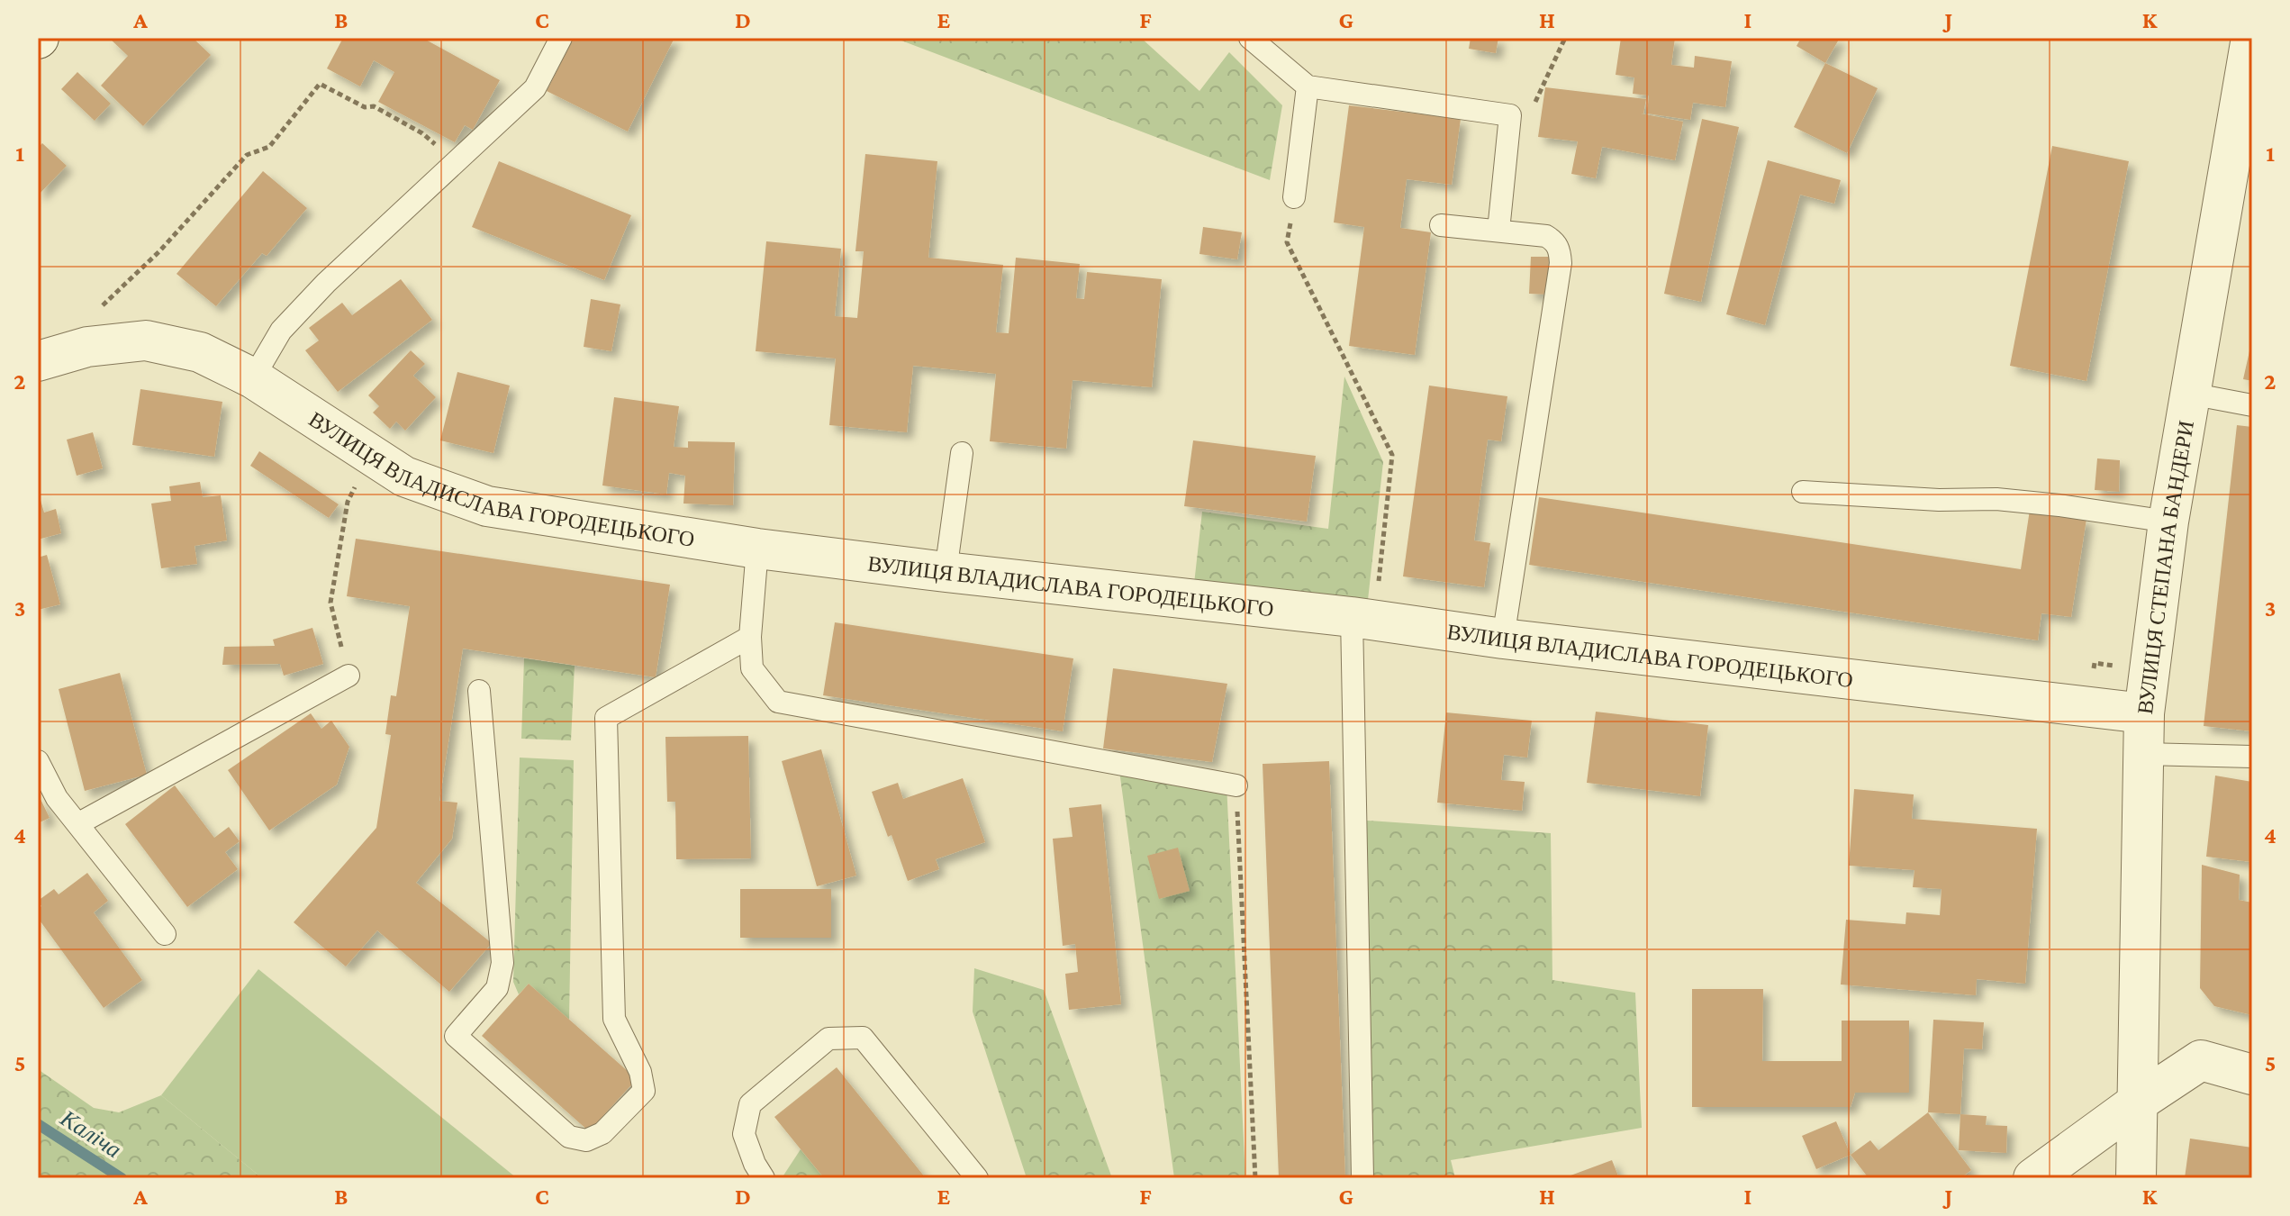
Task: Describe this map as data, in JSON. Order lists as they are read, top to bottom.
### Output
{
  "streets": {
    "street": ["ВУЛИЦЯ ВЛАДИСЛАВА ГОРОДЕЦЬКОГО", "ВУЛИЦЯ СТЕПАНА БАНДЕРИ"]
  },
  "crossings": [
    ["ВУЛИЦЯ ВЛАДИСЛАВА ГОРОДЕЦЬКОГО", "ВУЛИЦЯ СТЕПАНА БАНДЕРИ"]
  ],
  "water": ["Каліча"],
  "grid": {
    "columns": [
      "A",
      "B",
      "C",
      "D",
      "E",
      "F",
      "G",
      "H",
      "I",
      "J",
      "K"
    ],
    "rows": [
      "1",
      "2",
      "3",
      "4",
      "5"
    ]
  }
}
